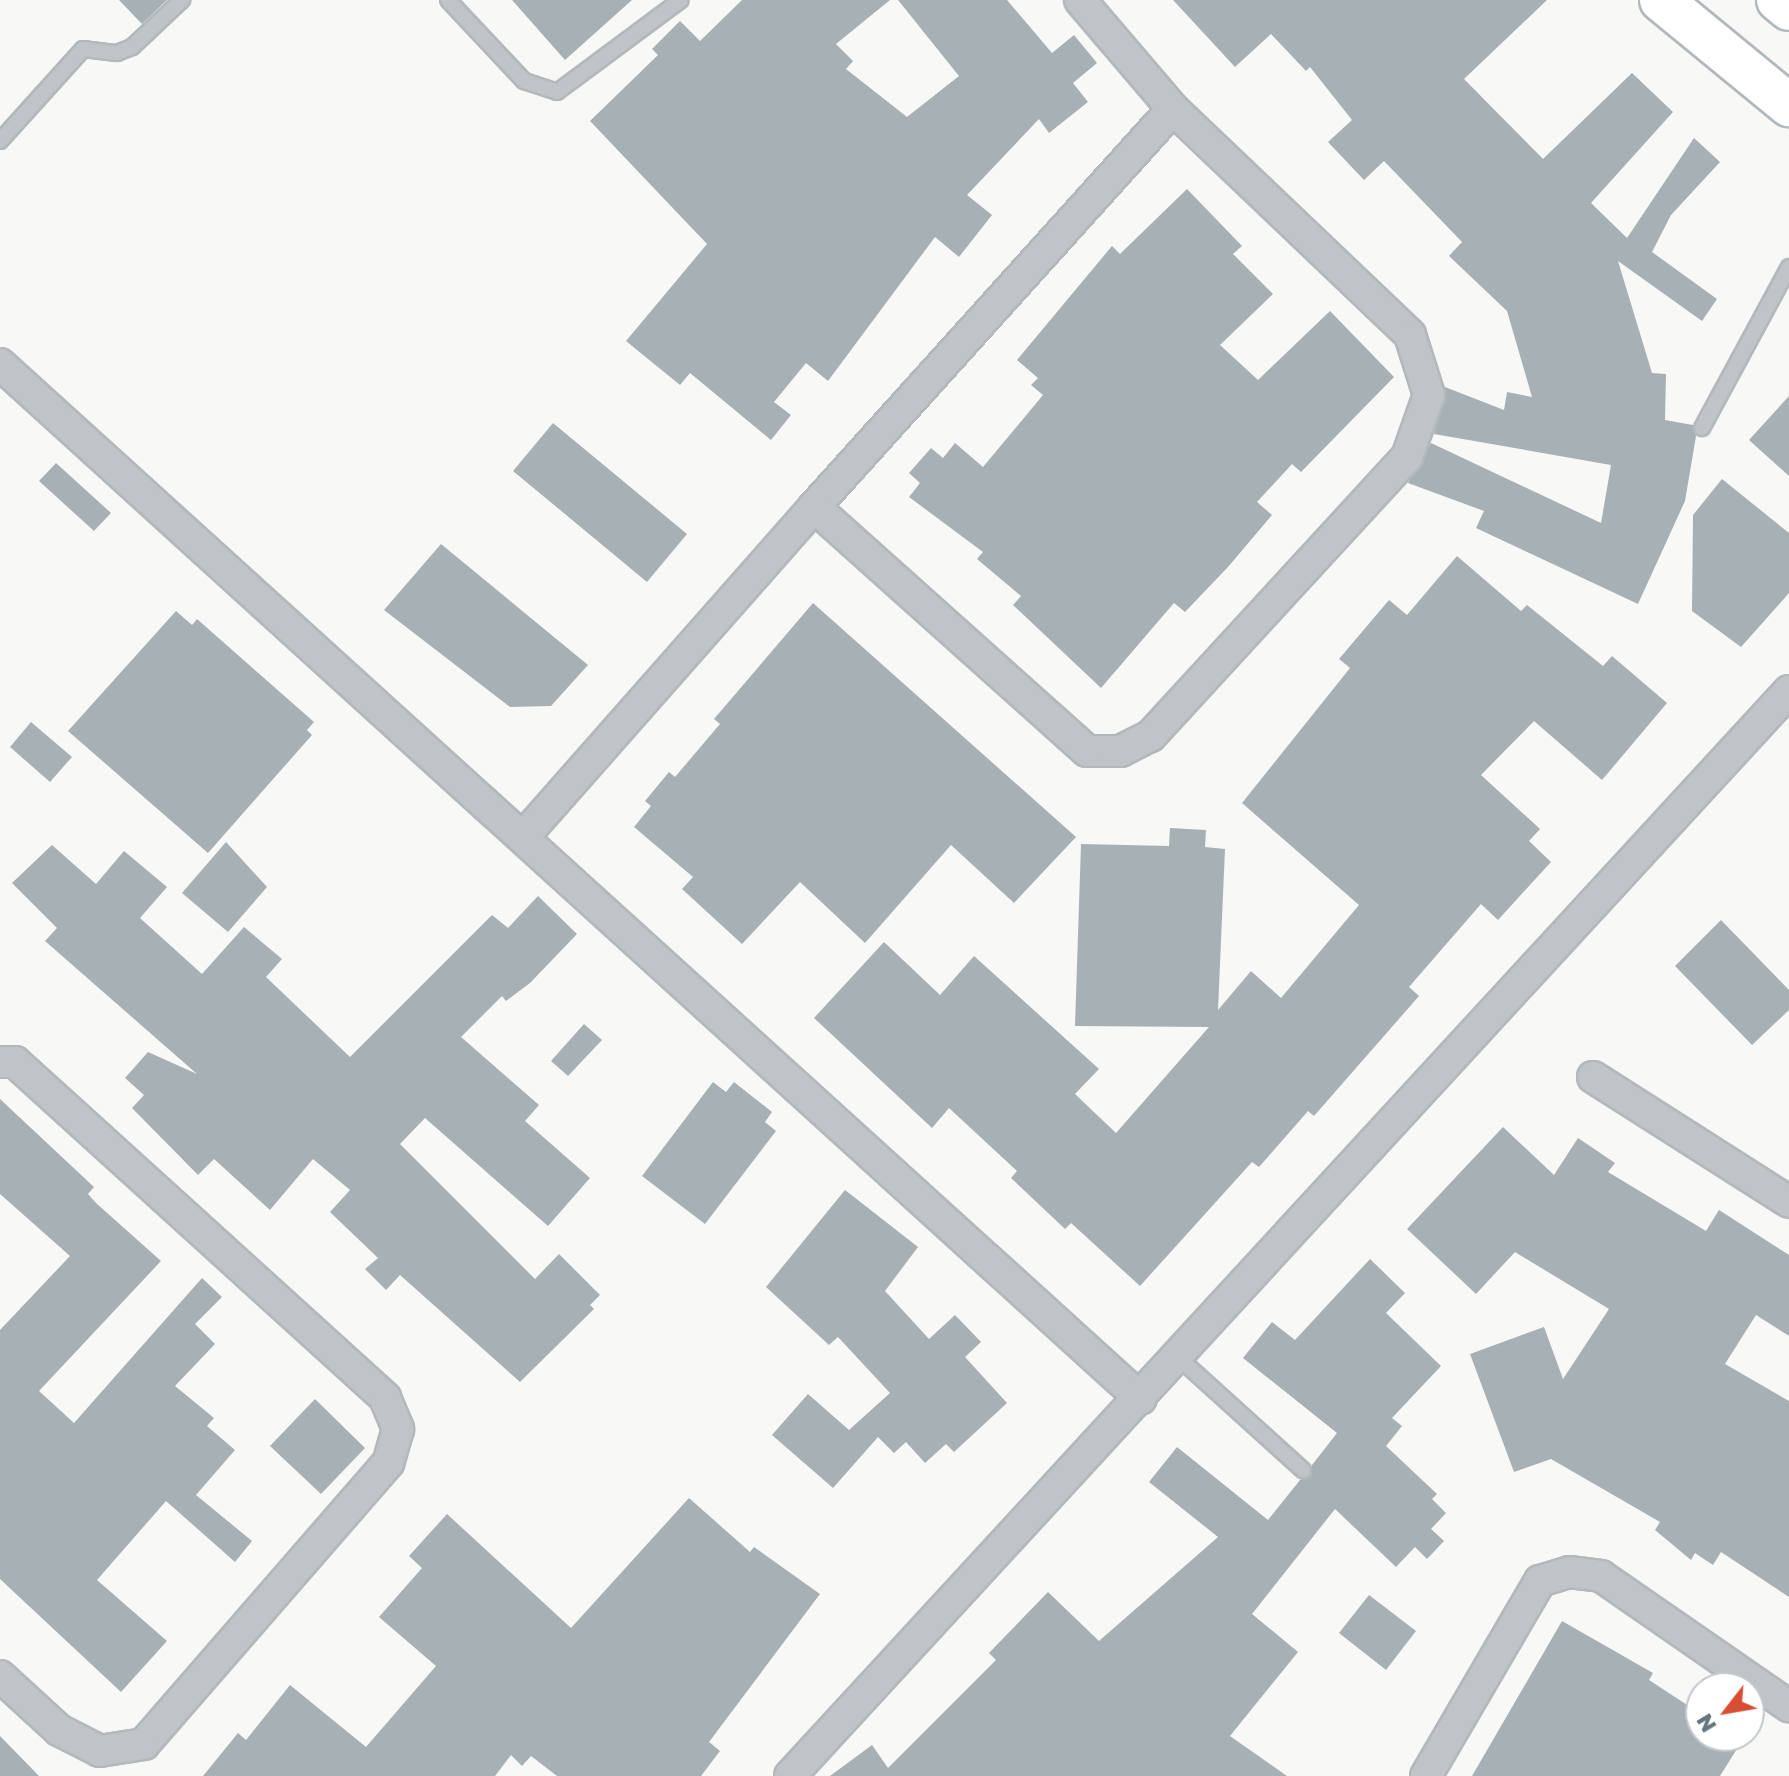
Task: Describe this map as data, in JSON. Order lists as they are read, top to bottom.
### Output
{
  "north": "bottom left"
}
